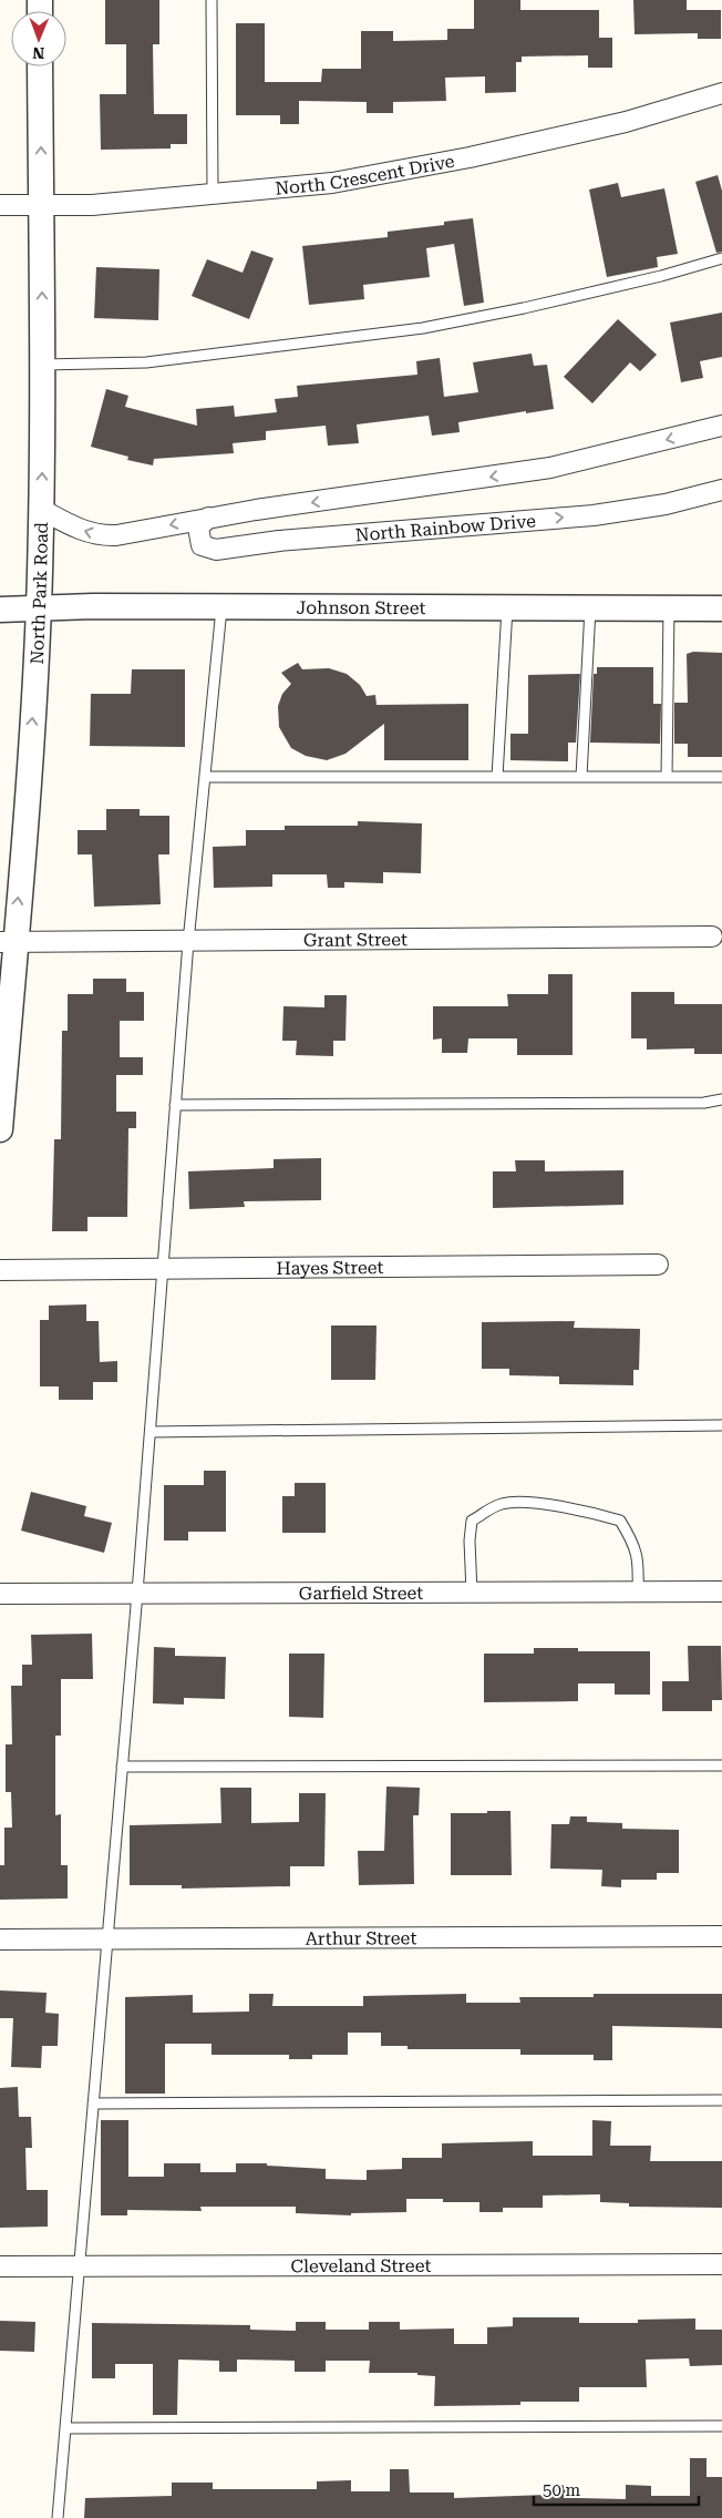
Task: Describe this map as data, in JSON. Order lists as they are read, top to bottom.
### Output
{
  "streets": {
    "street": [
      "North Crescent Drive",
      "North Rainbow Drive",
      "North Park Road",
      "Johnson Street",
      "Grant Street",
      "Hayes Street",
      "Garfield Street",
      "Arthur Street",
      "Cleveland Street"
    ]
  },
  "crossings": [
    ["North Crescent Drive", "North Park Road"],
    ["North Park Road", "Johnson Street"],
    ["North Park Road", "Grant Street"]
  ],
  "one_way": ["North Park Road"],
  "scale_bar": "50 m",
  "north": "bottom"
}
